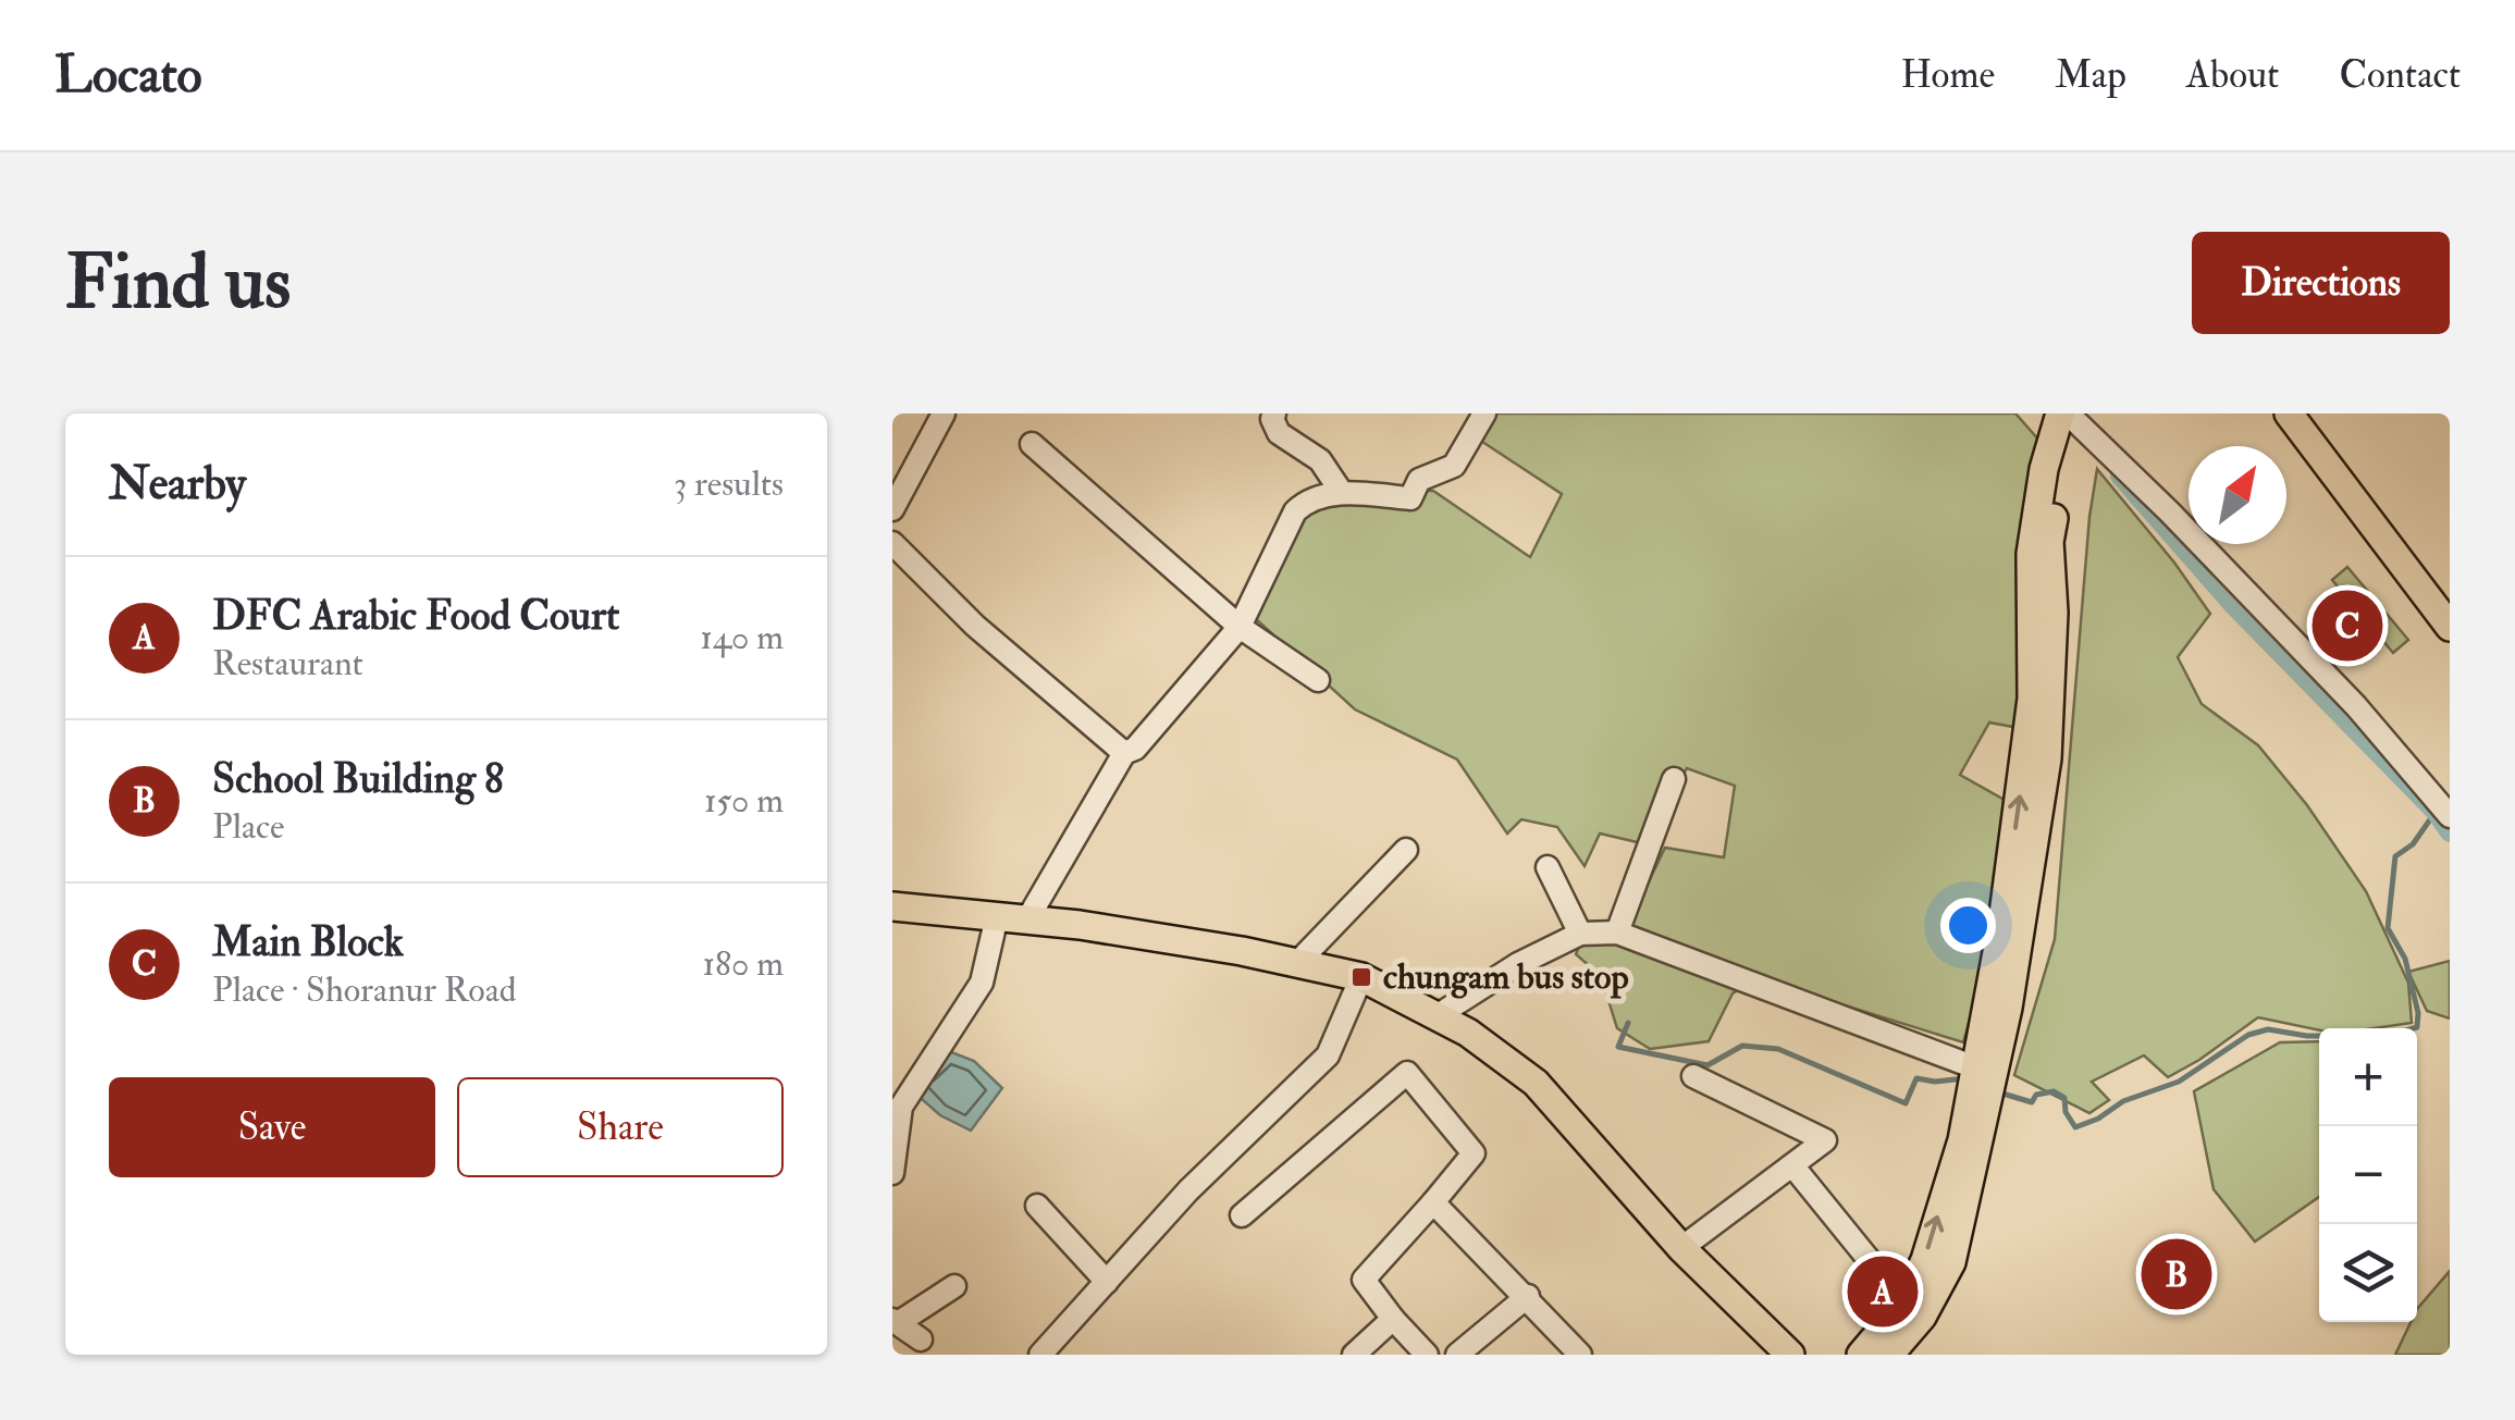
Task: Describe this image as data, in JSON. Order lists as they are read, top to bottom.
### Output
{
  "places": {
    "transit": ["chungam bus stop"]
  },
  "north": "top right",
  "page": {
    "header": "Locato",
    "nav": [
      "Home",
      "Map",
      "About",
      "Contact"
    ],
    "buttons": [
      "Directions",
      ["Save", "Share"]
    ],
    "title": "Find us",
    "heading": ["Nearby", "3 results"],
    "list": [
      {
        "mark": "A",
        "name": "DFC Arabic Food Court",
        "note": "Restaurant",
        "value": "140 m"
      },
      {
        "mark": "B",
        "name": "School Building 8",
        "note": "Place",
        "value": "150 m"
      },
      {
        "mark": "C",
        "name": "Main Block",
        "note": "Place · Shoranur Road",
        "value": "180 m"
      }
    ],
    "pins": ["C", "B", "A"],
    "map_buttons": ["+", "−"]
  }
}
